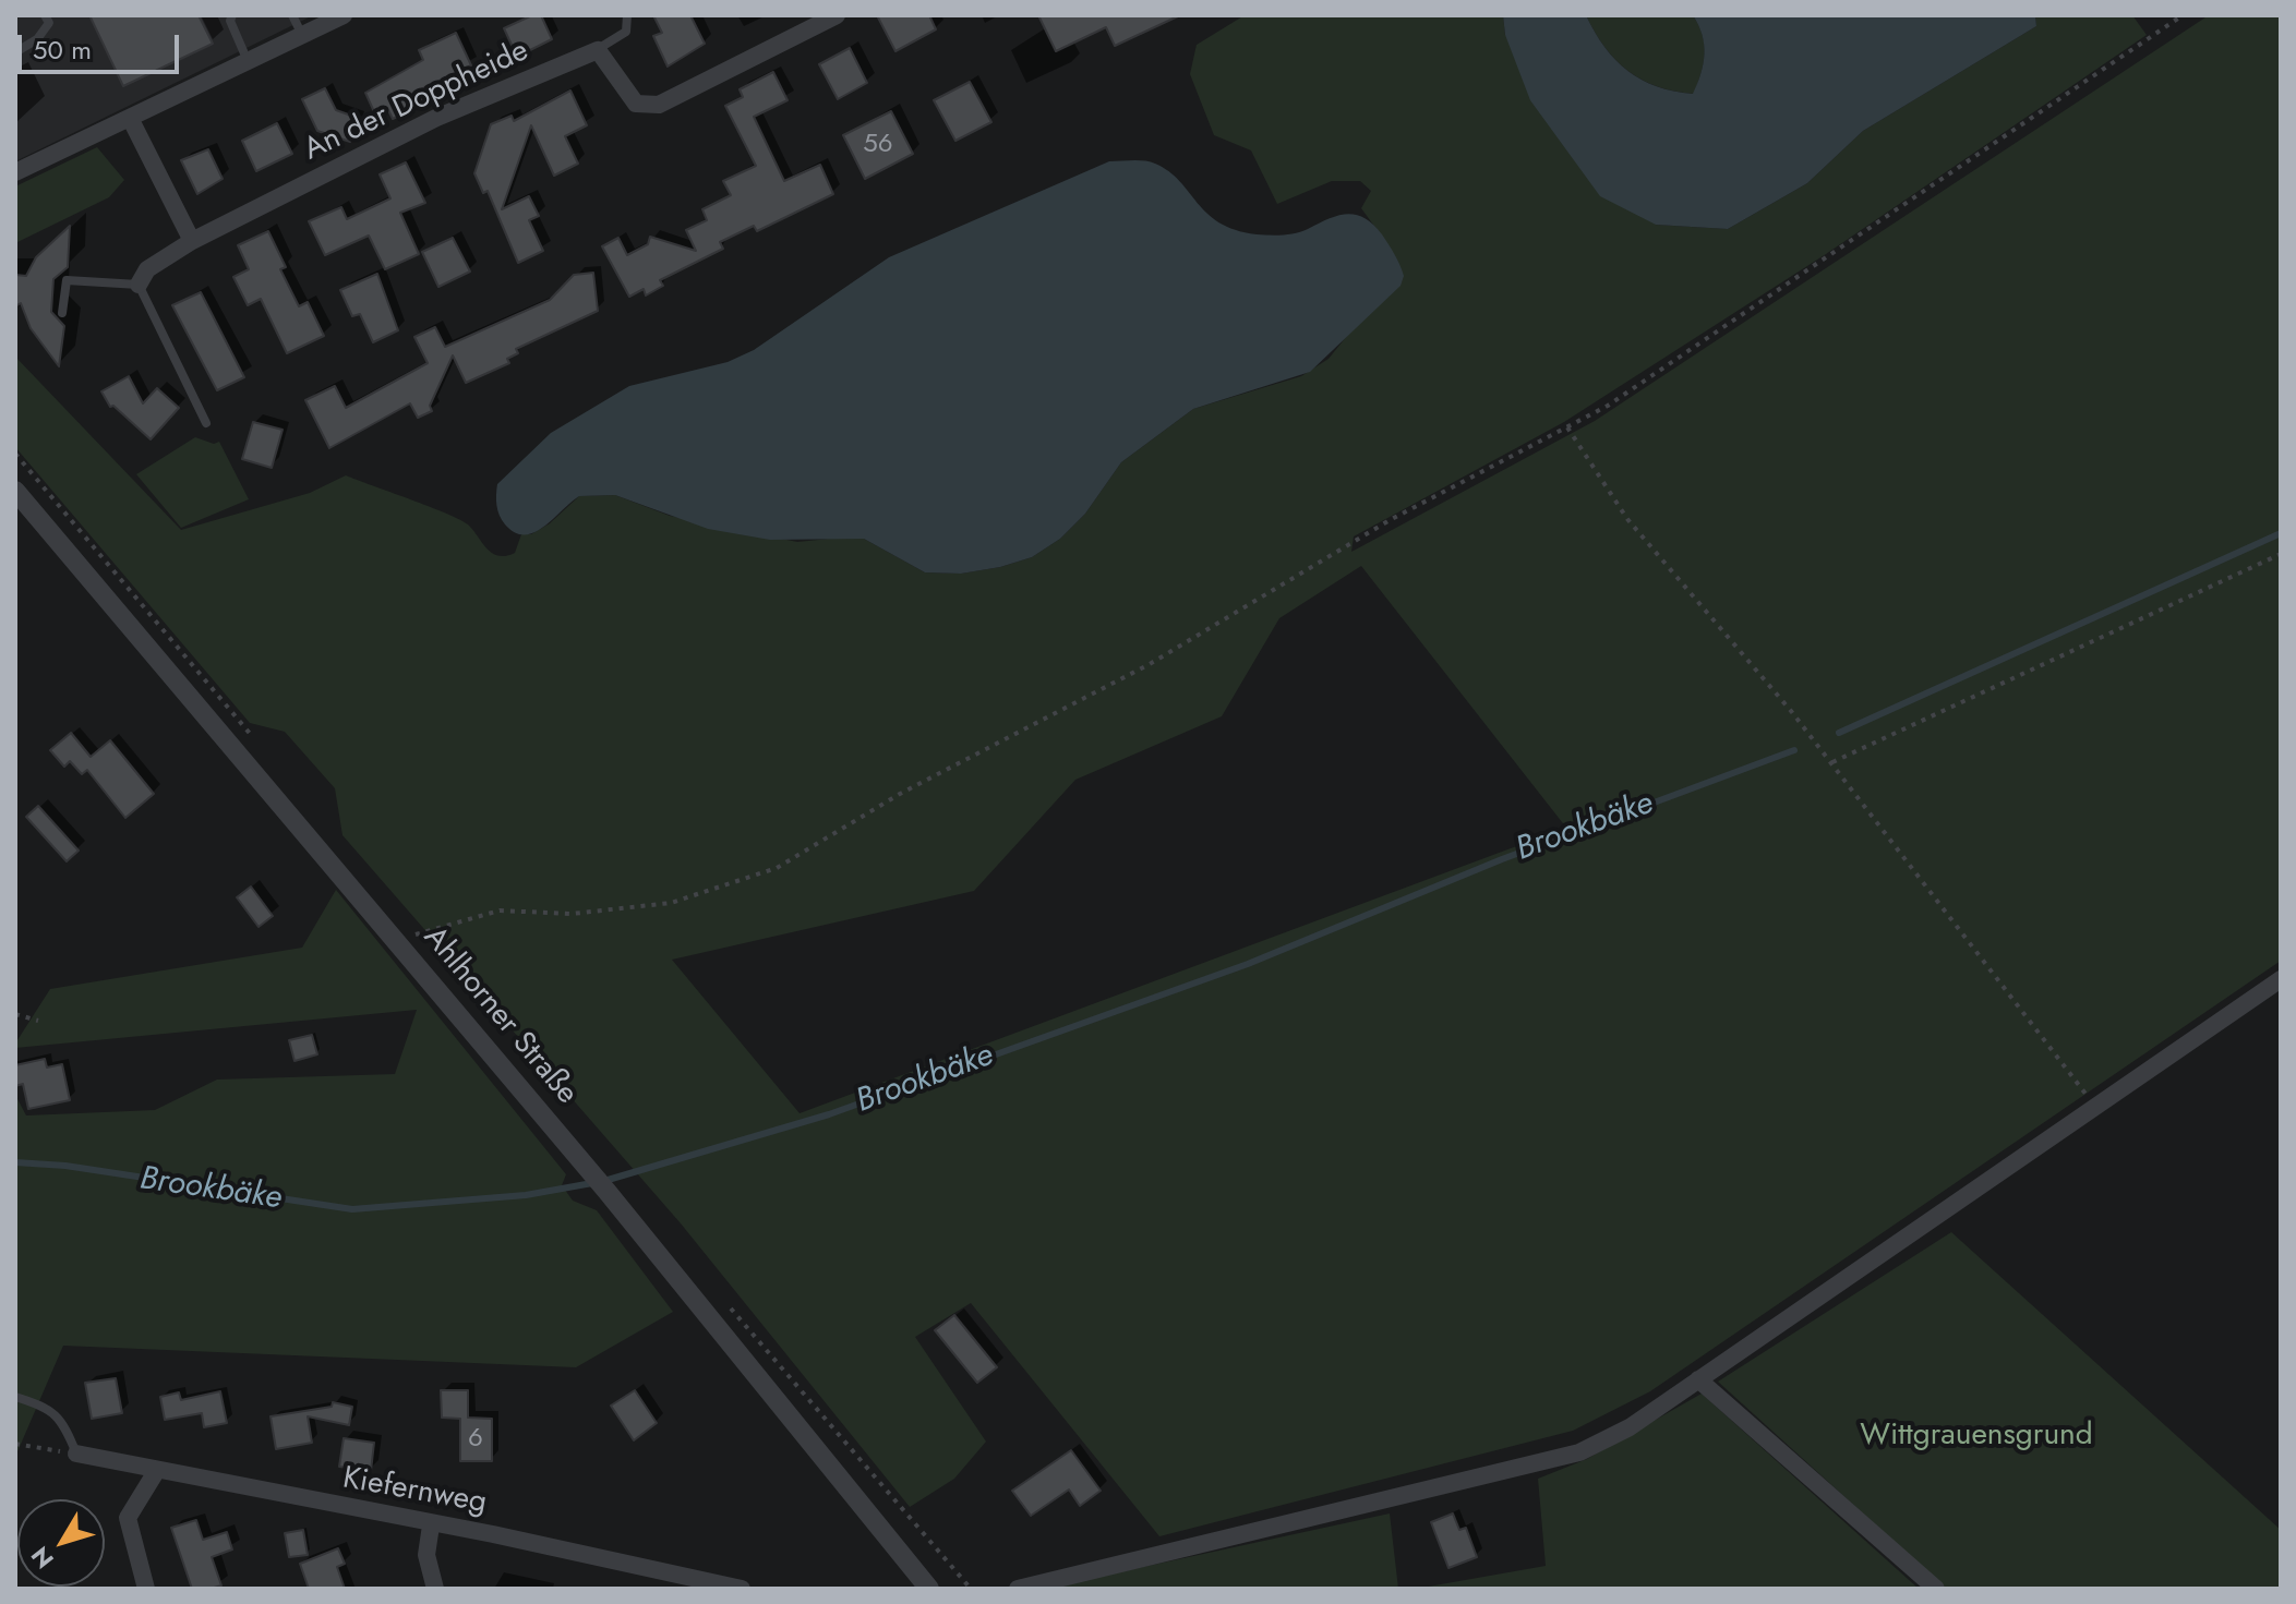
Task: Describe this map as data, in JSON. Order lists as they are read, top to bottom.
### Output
{
  "streets": {
    "street": ["An der Doppheide", "Ahlhorner Straße", "Kiefernweg"]
  },
  "water": ["Brookbäke"],
  "parks": ["Wittgrauensgrund"],
  "house_numbers": ["56", "6"],
  "scale_bar": "50 m",
  "north": "bottom left"
}
